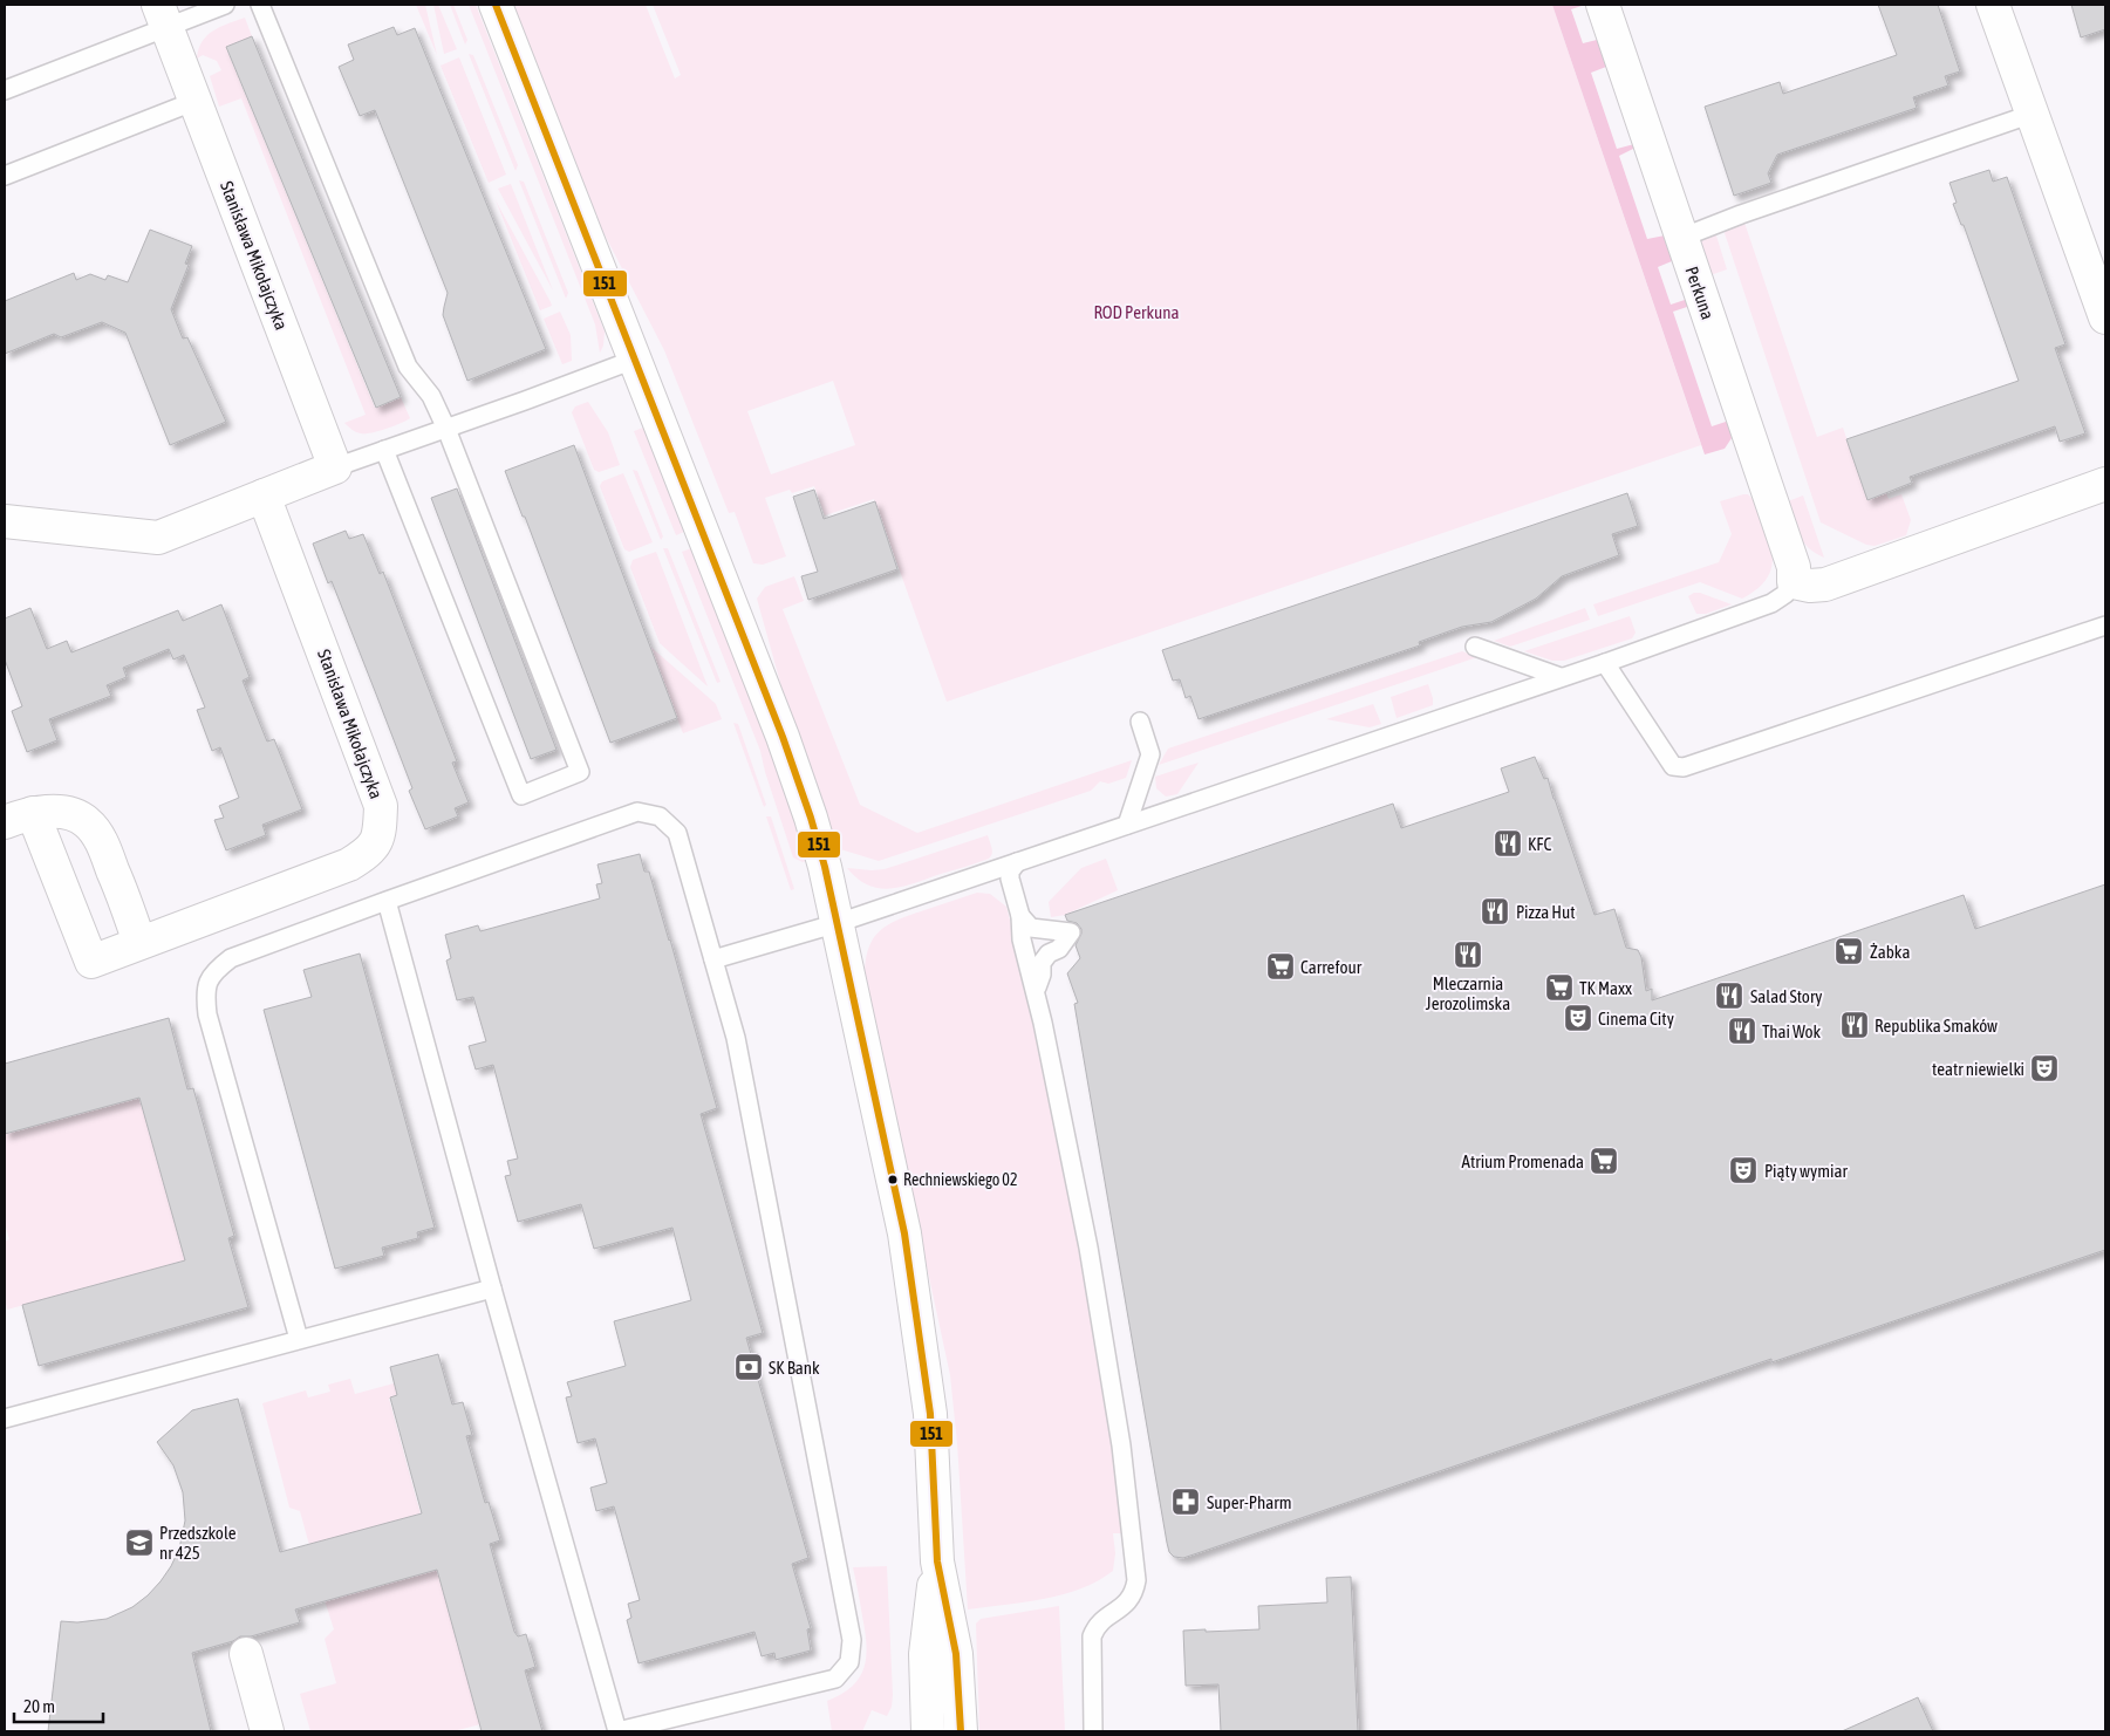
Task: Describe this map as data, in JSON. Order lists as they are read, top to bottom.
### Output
{
  "streets": {
    "street": ["Stanisława Mikołajczyka", "Perkuna"]
  },
  "parks": ["ROD Perkuna"],
  "places": {
    "restaurant": [
      "KFC",
      "Pizza Hut",
      "Mleczarnia Jerozolimska",
      "Salad Story",
      "Republika Smaków",
      "Thai Wok"
    ],
    "supermarket": [
      "Żabka",
      "Carrefour",
      "TK Maxx",
      "Atrium Promenada"
    ],
    "theatre": ["Cinema City", "teatr niewielki", "Piąty wymiar"],
    "other": ["Rechniewskiego 02"],
    "bank": ["SK Bank"],
    "pharmacy": ["Super-Pharm"],
    "school or university": ["Przedszkole nr 425"]
  },
  "lines": ["transit line 151"],
  "scale_bar": "20 m"
}
